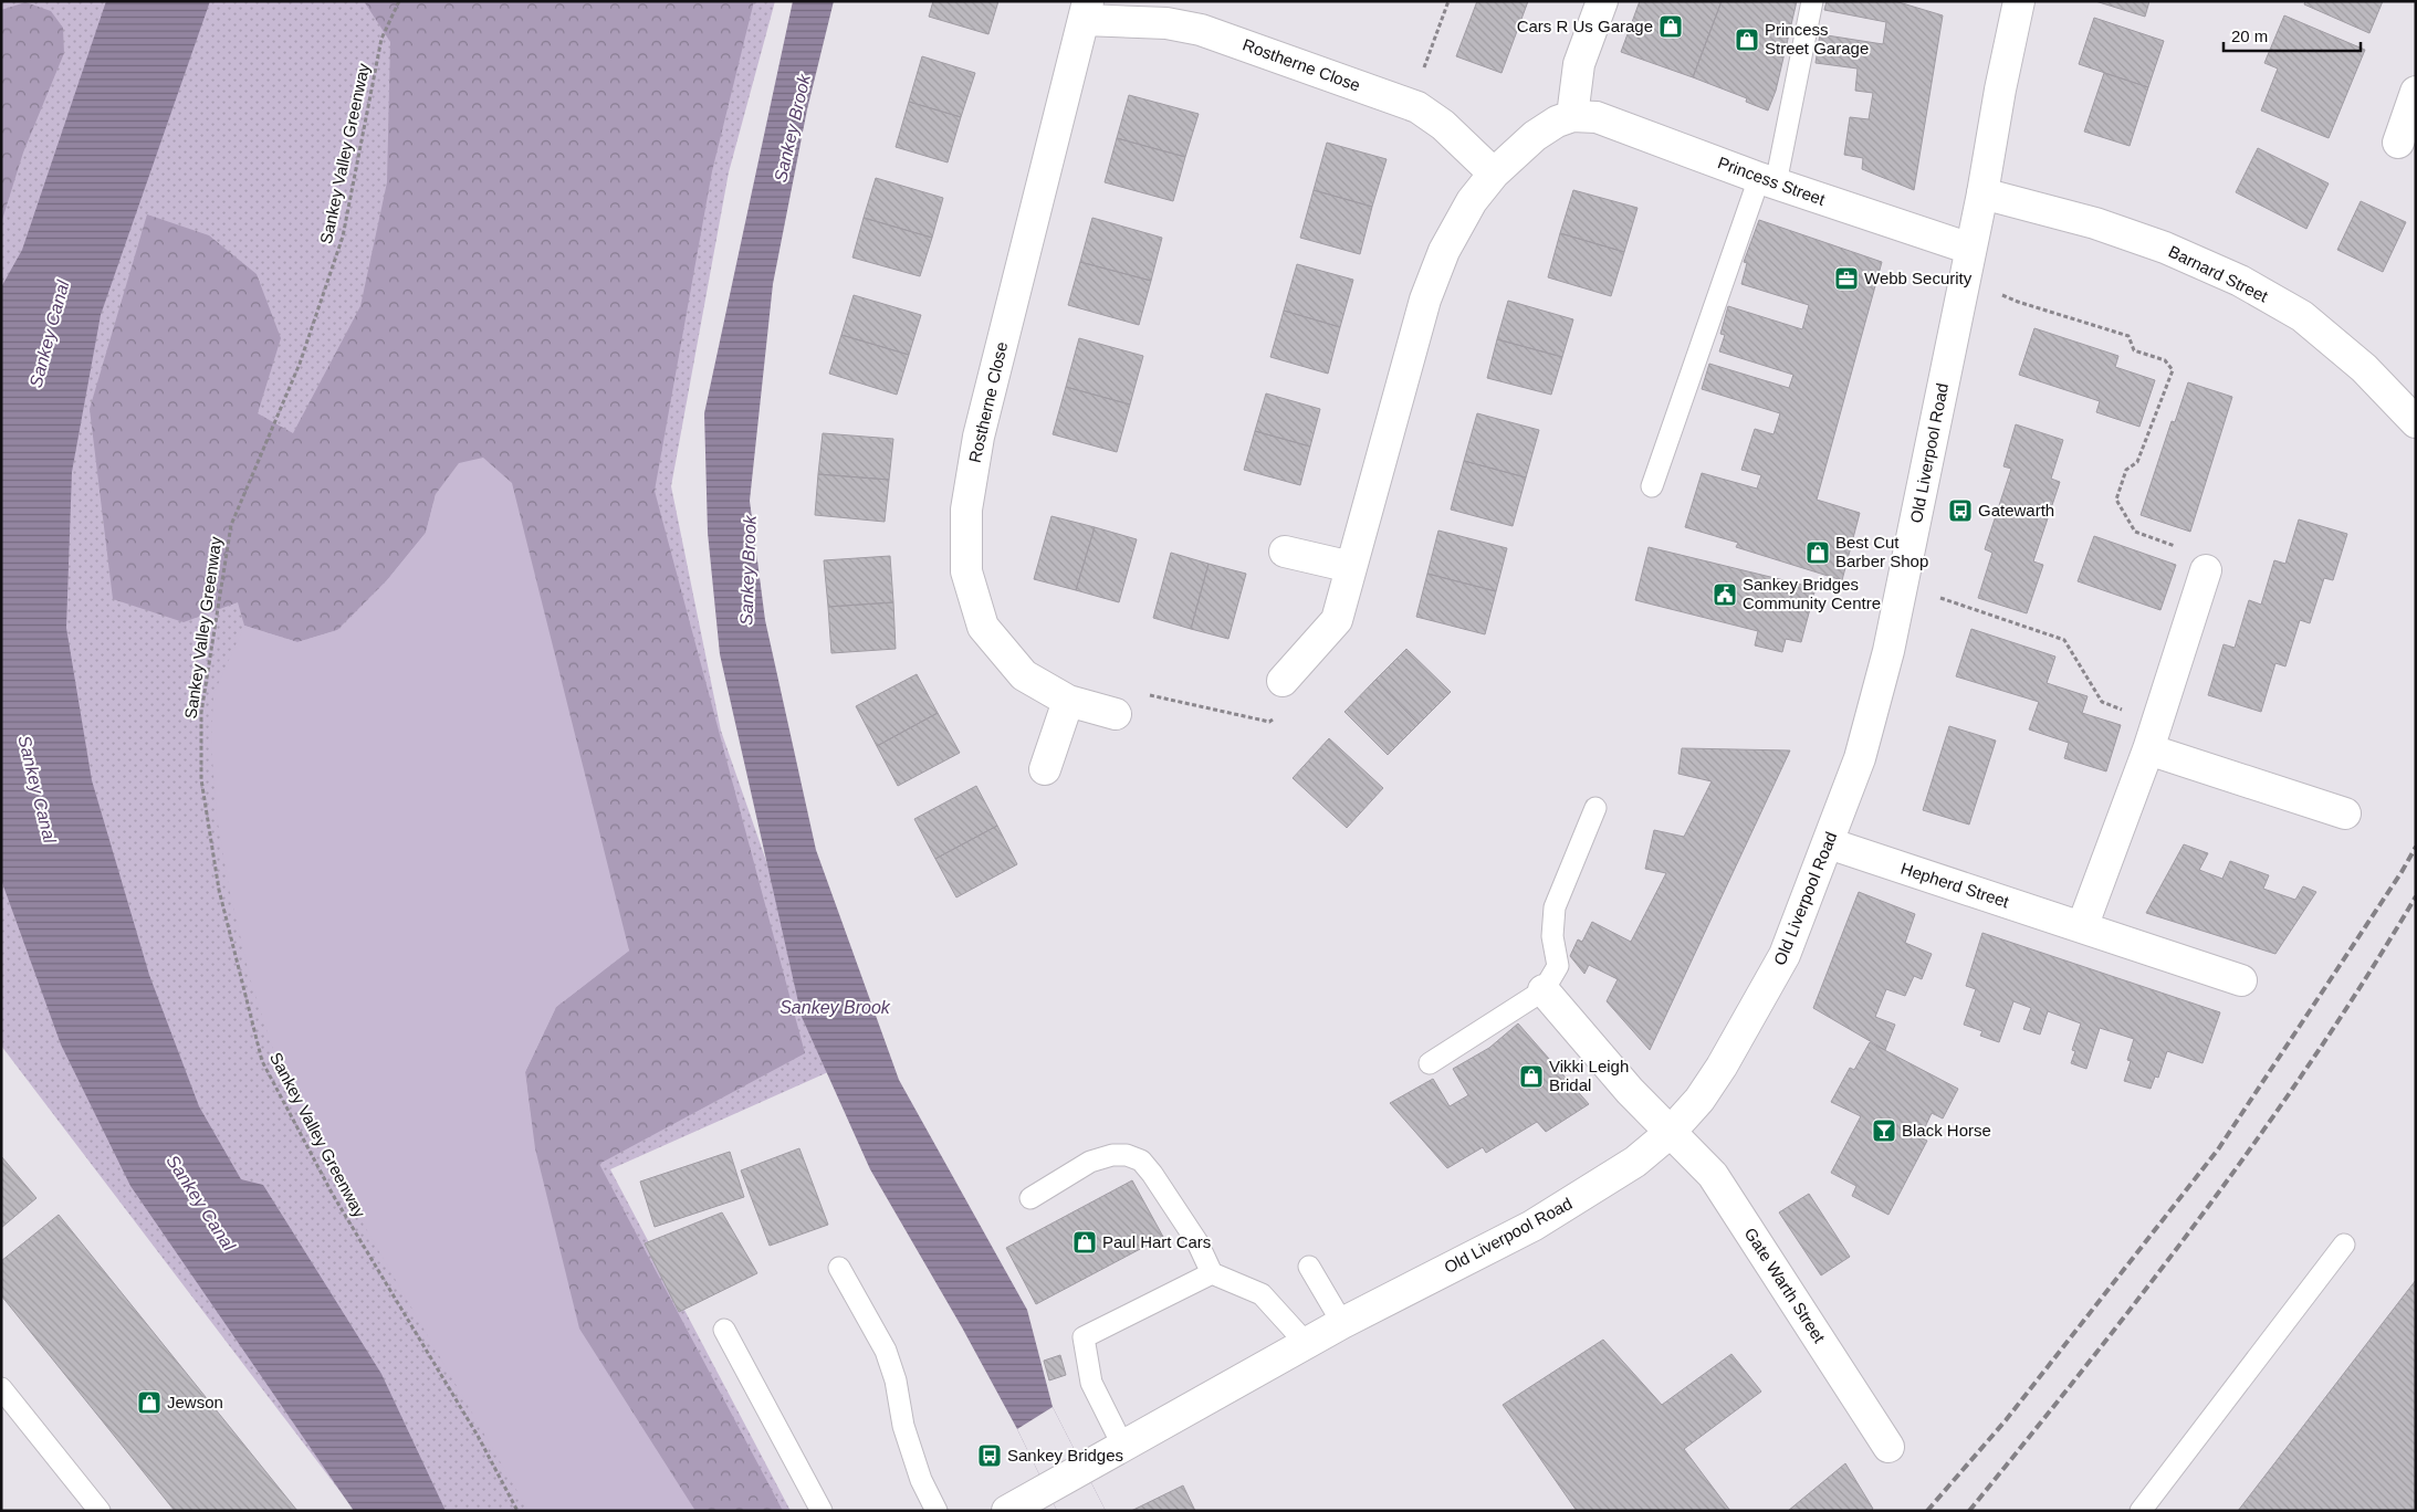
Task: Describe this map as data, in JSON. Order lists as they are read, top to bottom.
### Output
{
  "streets": {
    "street": [
      "Rostherne Close",
      "Princess Street",
      "Barnard Street",
      "Old Liverpool Road",
      "Hepherd Street",
      "Gate Warth Street"
    ],
    "path": ["Sankey Valley Greenway"]
  },
  "crossings": [
    ["Princess Street", "Old Liverpool Road"],
    ["Barnard Street", "Old Liverpool Road"],
    ["Old Liverpool Road", "Hepherd Street"],
    ["Old Liverpool Road", "Gate Warth Street"]
  ],
  "water": ["Sankey Brook", "Sankey Canal"],
  "places": {
    "shop": [
      "Cars R Us Garage",
      "Princess Street Garage",
      "Best Cut Barber Shop",
      "Vikki Leigh Bridal",
      "Paul Hart Cars",
      "Jewson"
    ],
    "office": ["Webb Security"],
    "bus stop": ["Gatewarth", "Sankey Bridges"],
    "public building": ["Sankey Bridges Community Centre"],
    "bar": ["Black Horse"]
  },
  "scale_bar": "20 m"
}
